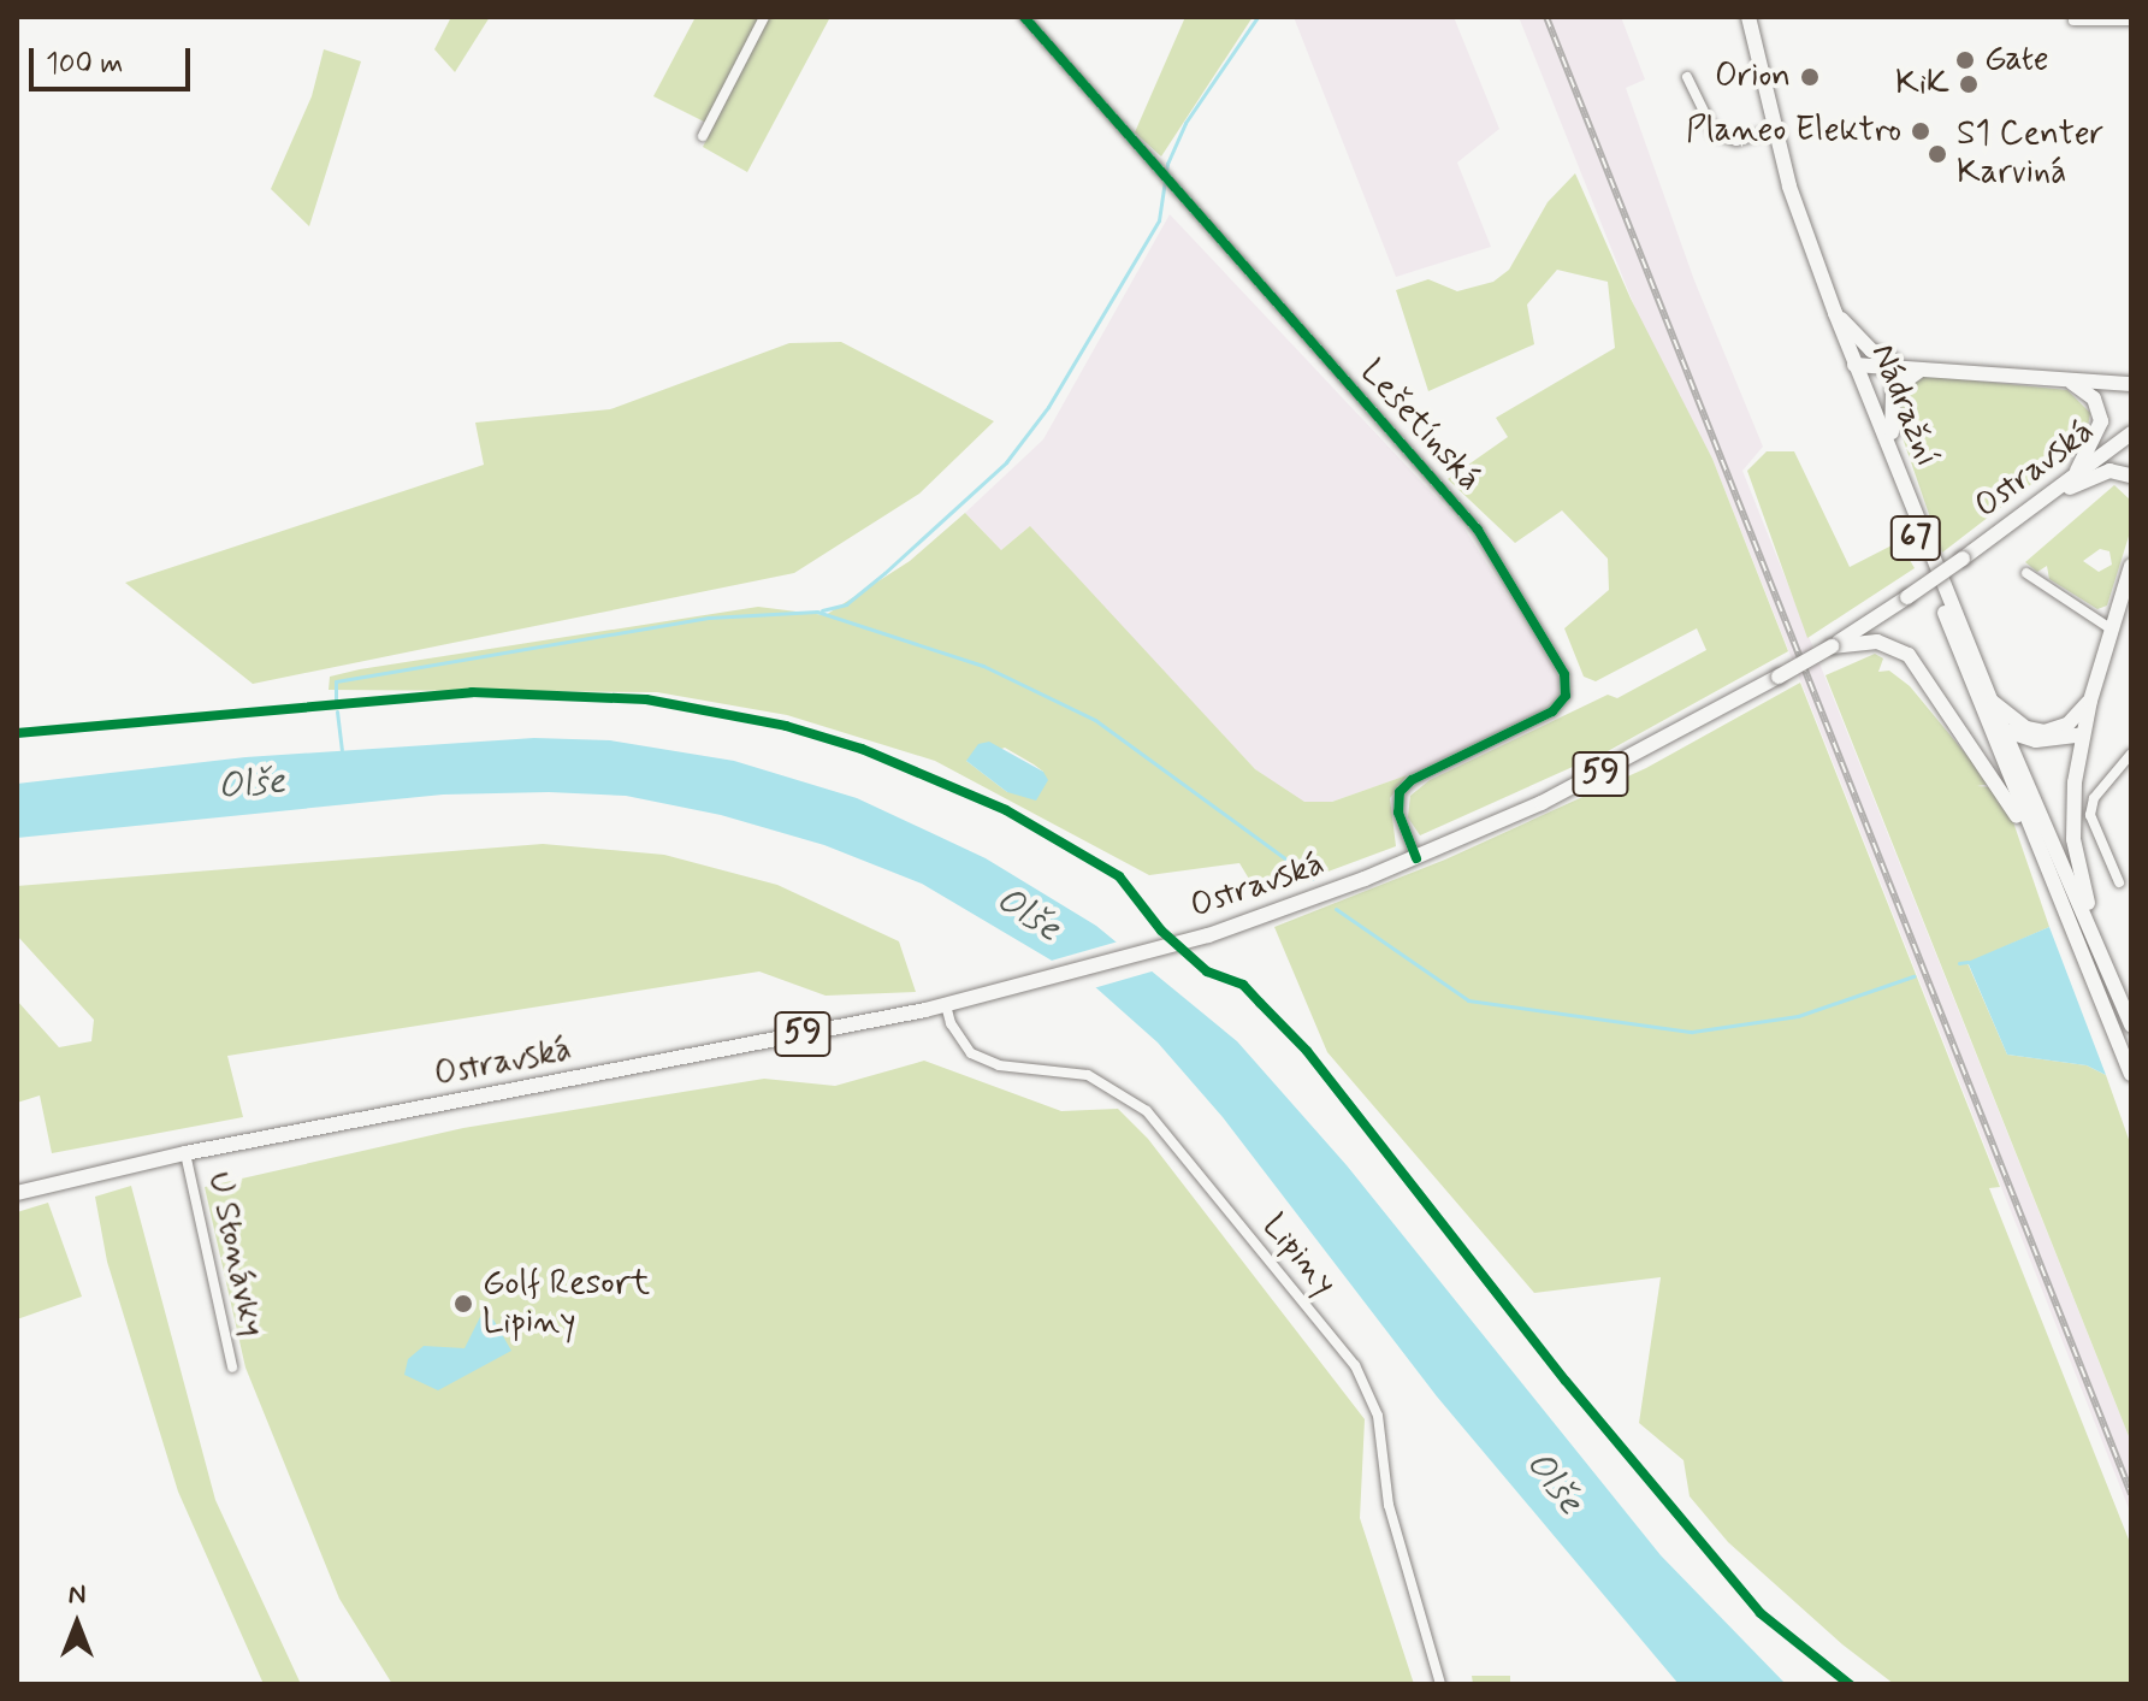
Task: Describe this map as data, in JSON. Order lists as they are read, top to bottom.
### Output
{
  "streets": {
    "main road": [
      "Nádražní",
      "Ostravská",
      "67",
      "59"
    ],
    "street": ["Lešetínská", "U Stonávky", "Lipiny"]
  },
  "crossings": [
    ["Nádražní", "67"],
    ["Lešetínská", "Ostravská"],
    ["Ostravská", "U Stonávky"],
    ["Ostravská", "Lipiny"]
  ],
  "water": ["Olše"],
  "places": [
    "Gate",
    "Orion",
    "KiK",
    "Planeo Elektro",
    "S1 Center Karviná",
    "Golf Resort Lipiny"
  ],
  "scale_bar": "100 m",
  "north": "top"
}
